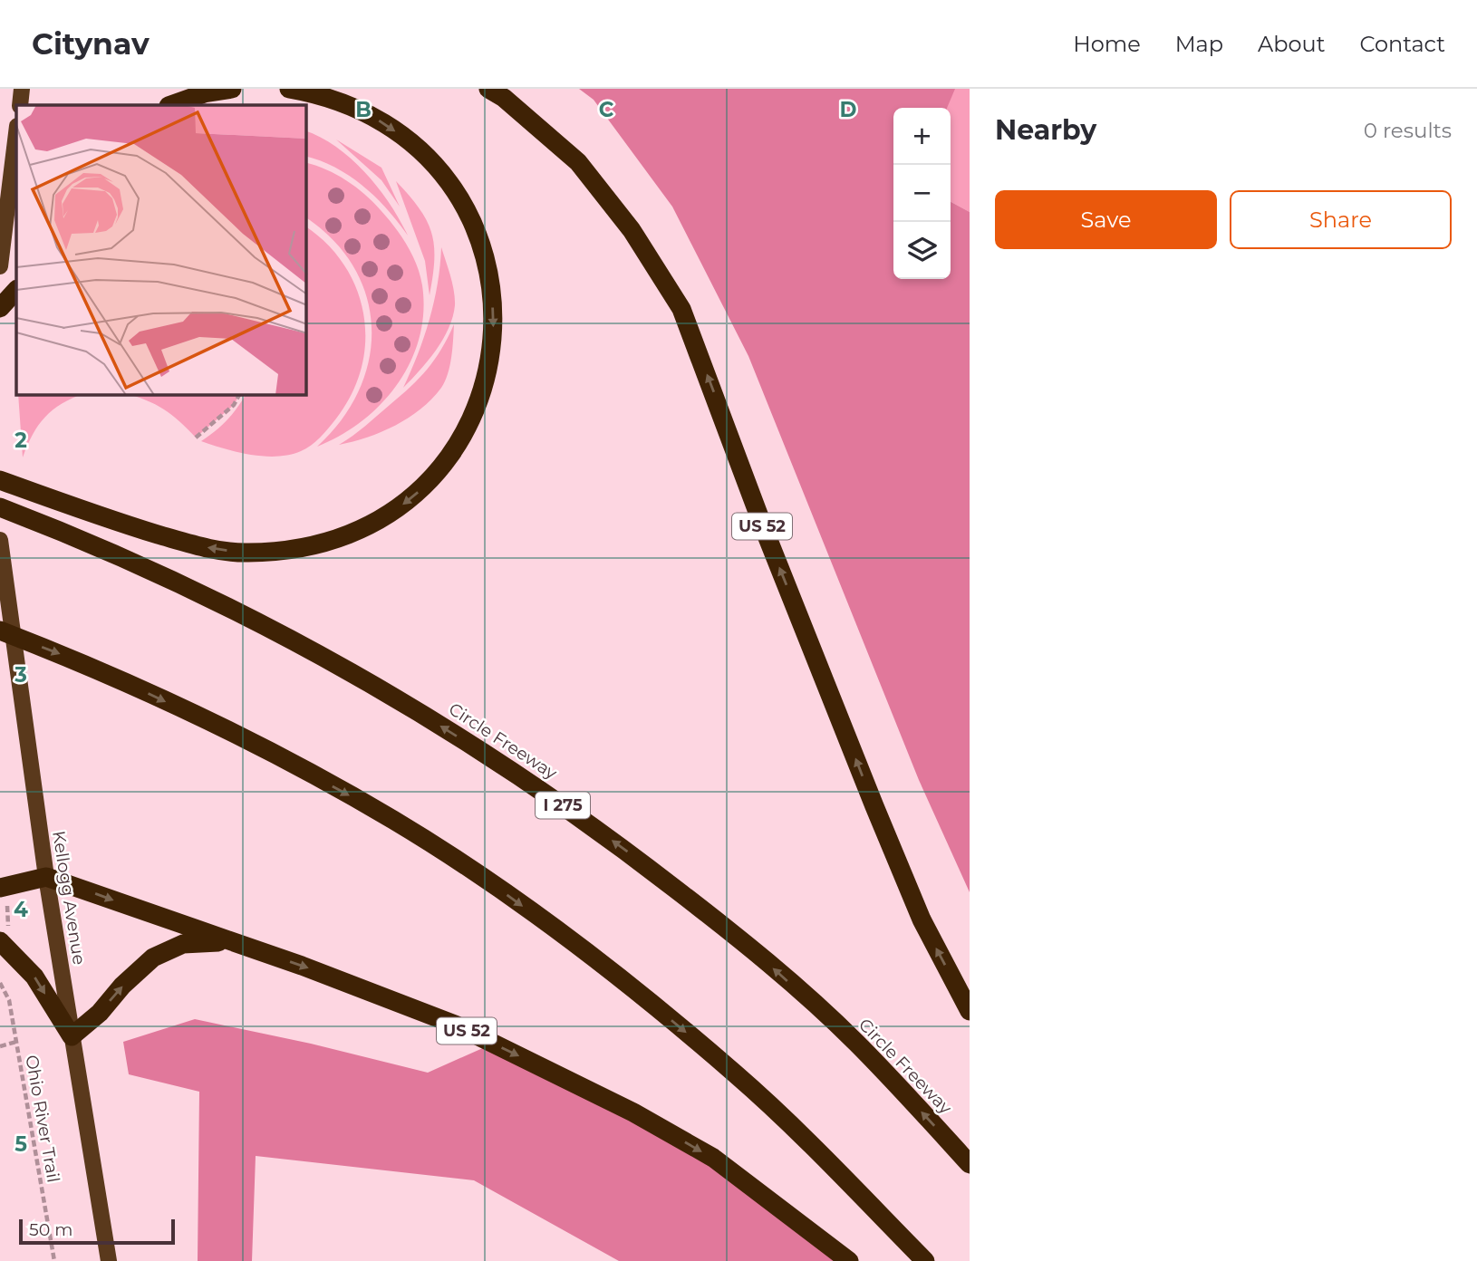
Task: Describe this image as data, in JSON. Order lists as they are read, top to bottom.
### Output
{
  "streets": {
    "highway": ["US 52", "Circle Freeway", "I 275"],
    "main road": ["Kellogg Avenue"],
    "path": ["Ohio River Trail"]
  },
  "crossings": [
    ["US 52", "Kellogg Avenue"]
  ],
  "scale_bar": "50 m",
  "page": {
    "header": "Citynav",
    "nav": [
      "Home",
      "Map",
      "About",
      "Contact"
    ],
    "heading": ["Nearby", "0 results"],
    "map_buttons": ["+", "−"],
    "buttons": ["Save", "Share"],
    "scale": "50 m"
  },
  "grid": {
    "columns": ["B", "C", "D"],
    "rows": [
      "2",
      "3",
      "4",
      "5"
    ]
  }
}
